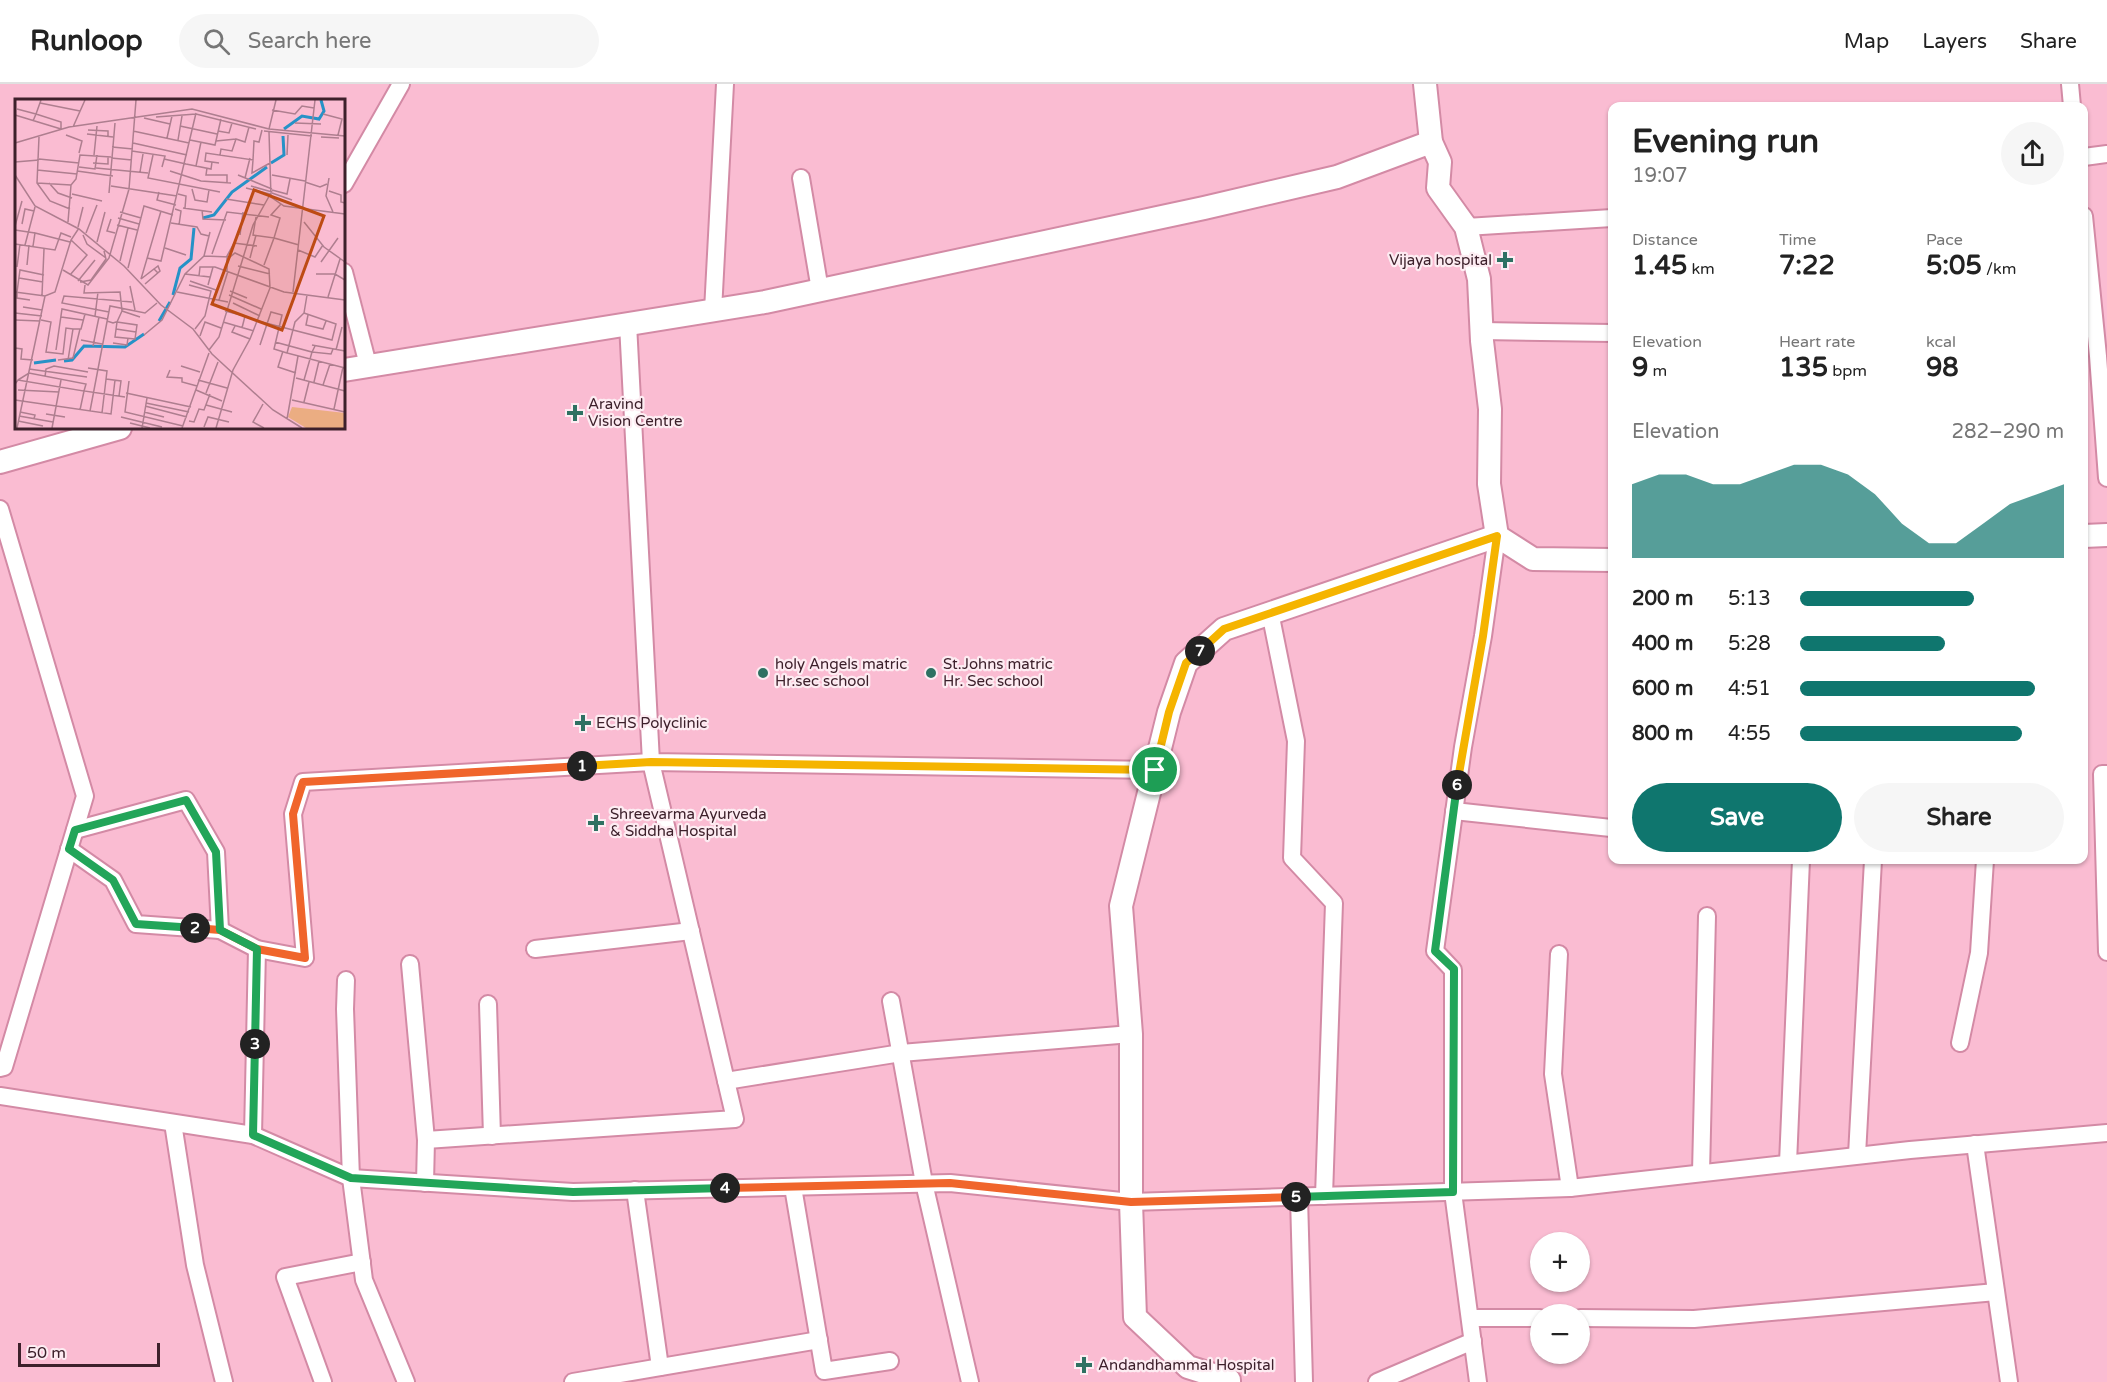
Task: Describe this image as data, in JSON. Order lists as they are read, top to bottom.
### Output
{
  "places": {
    "health": [
      "Vijaya hospital",
      "Aravind Vision Centre",
      "ECHS Polyclinic",
      "Shreevarma Ayurveda & Siddha Hospital",
      "Andandhammal Hospital"
    ],
    "other": ["holy Angels matric Hr.sec school", "St.Johns matric Hr. Sec school"]
  },
  "scale_bar": "50 m",
  "page": {
    "header": "Runloop",
    "search": "Search here",
    "nav": ["Map", "Layers", "Share"],
    "heading": ["Evening run", "19:07"],
    "stats": [
      ["Distance", "1.45 km"],
      ["Time", "7:22"],
      ["Pace", "5:05 /km"],
      ["Elevation", "9 m"],
      ["Heart rate", "135 bpm"],
      ["kcal", "98"]
    ],
    "chart": ["Elevation", "282–290 m"],
    "list": [
      {
        "name": "200 m",
        "note": "5:13"
      },
      {
        "name": "400 m",
        "note": "5:28"
      },
      {
        "name": "600 m",
        "note": "4:51"
      },
      {
        "name": "800 m",
        "note": "4:55"
      }
    ],
    "pins": [
      "7",
      "1",
      "6",
      "2",
      "3",
      "4",
      "5"
    ],
    "buttons": ["Save", "Share"],
    "map_buttons": ["+", "−"],
    "scale": "50 m"
  }
}
